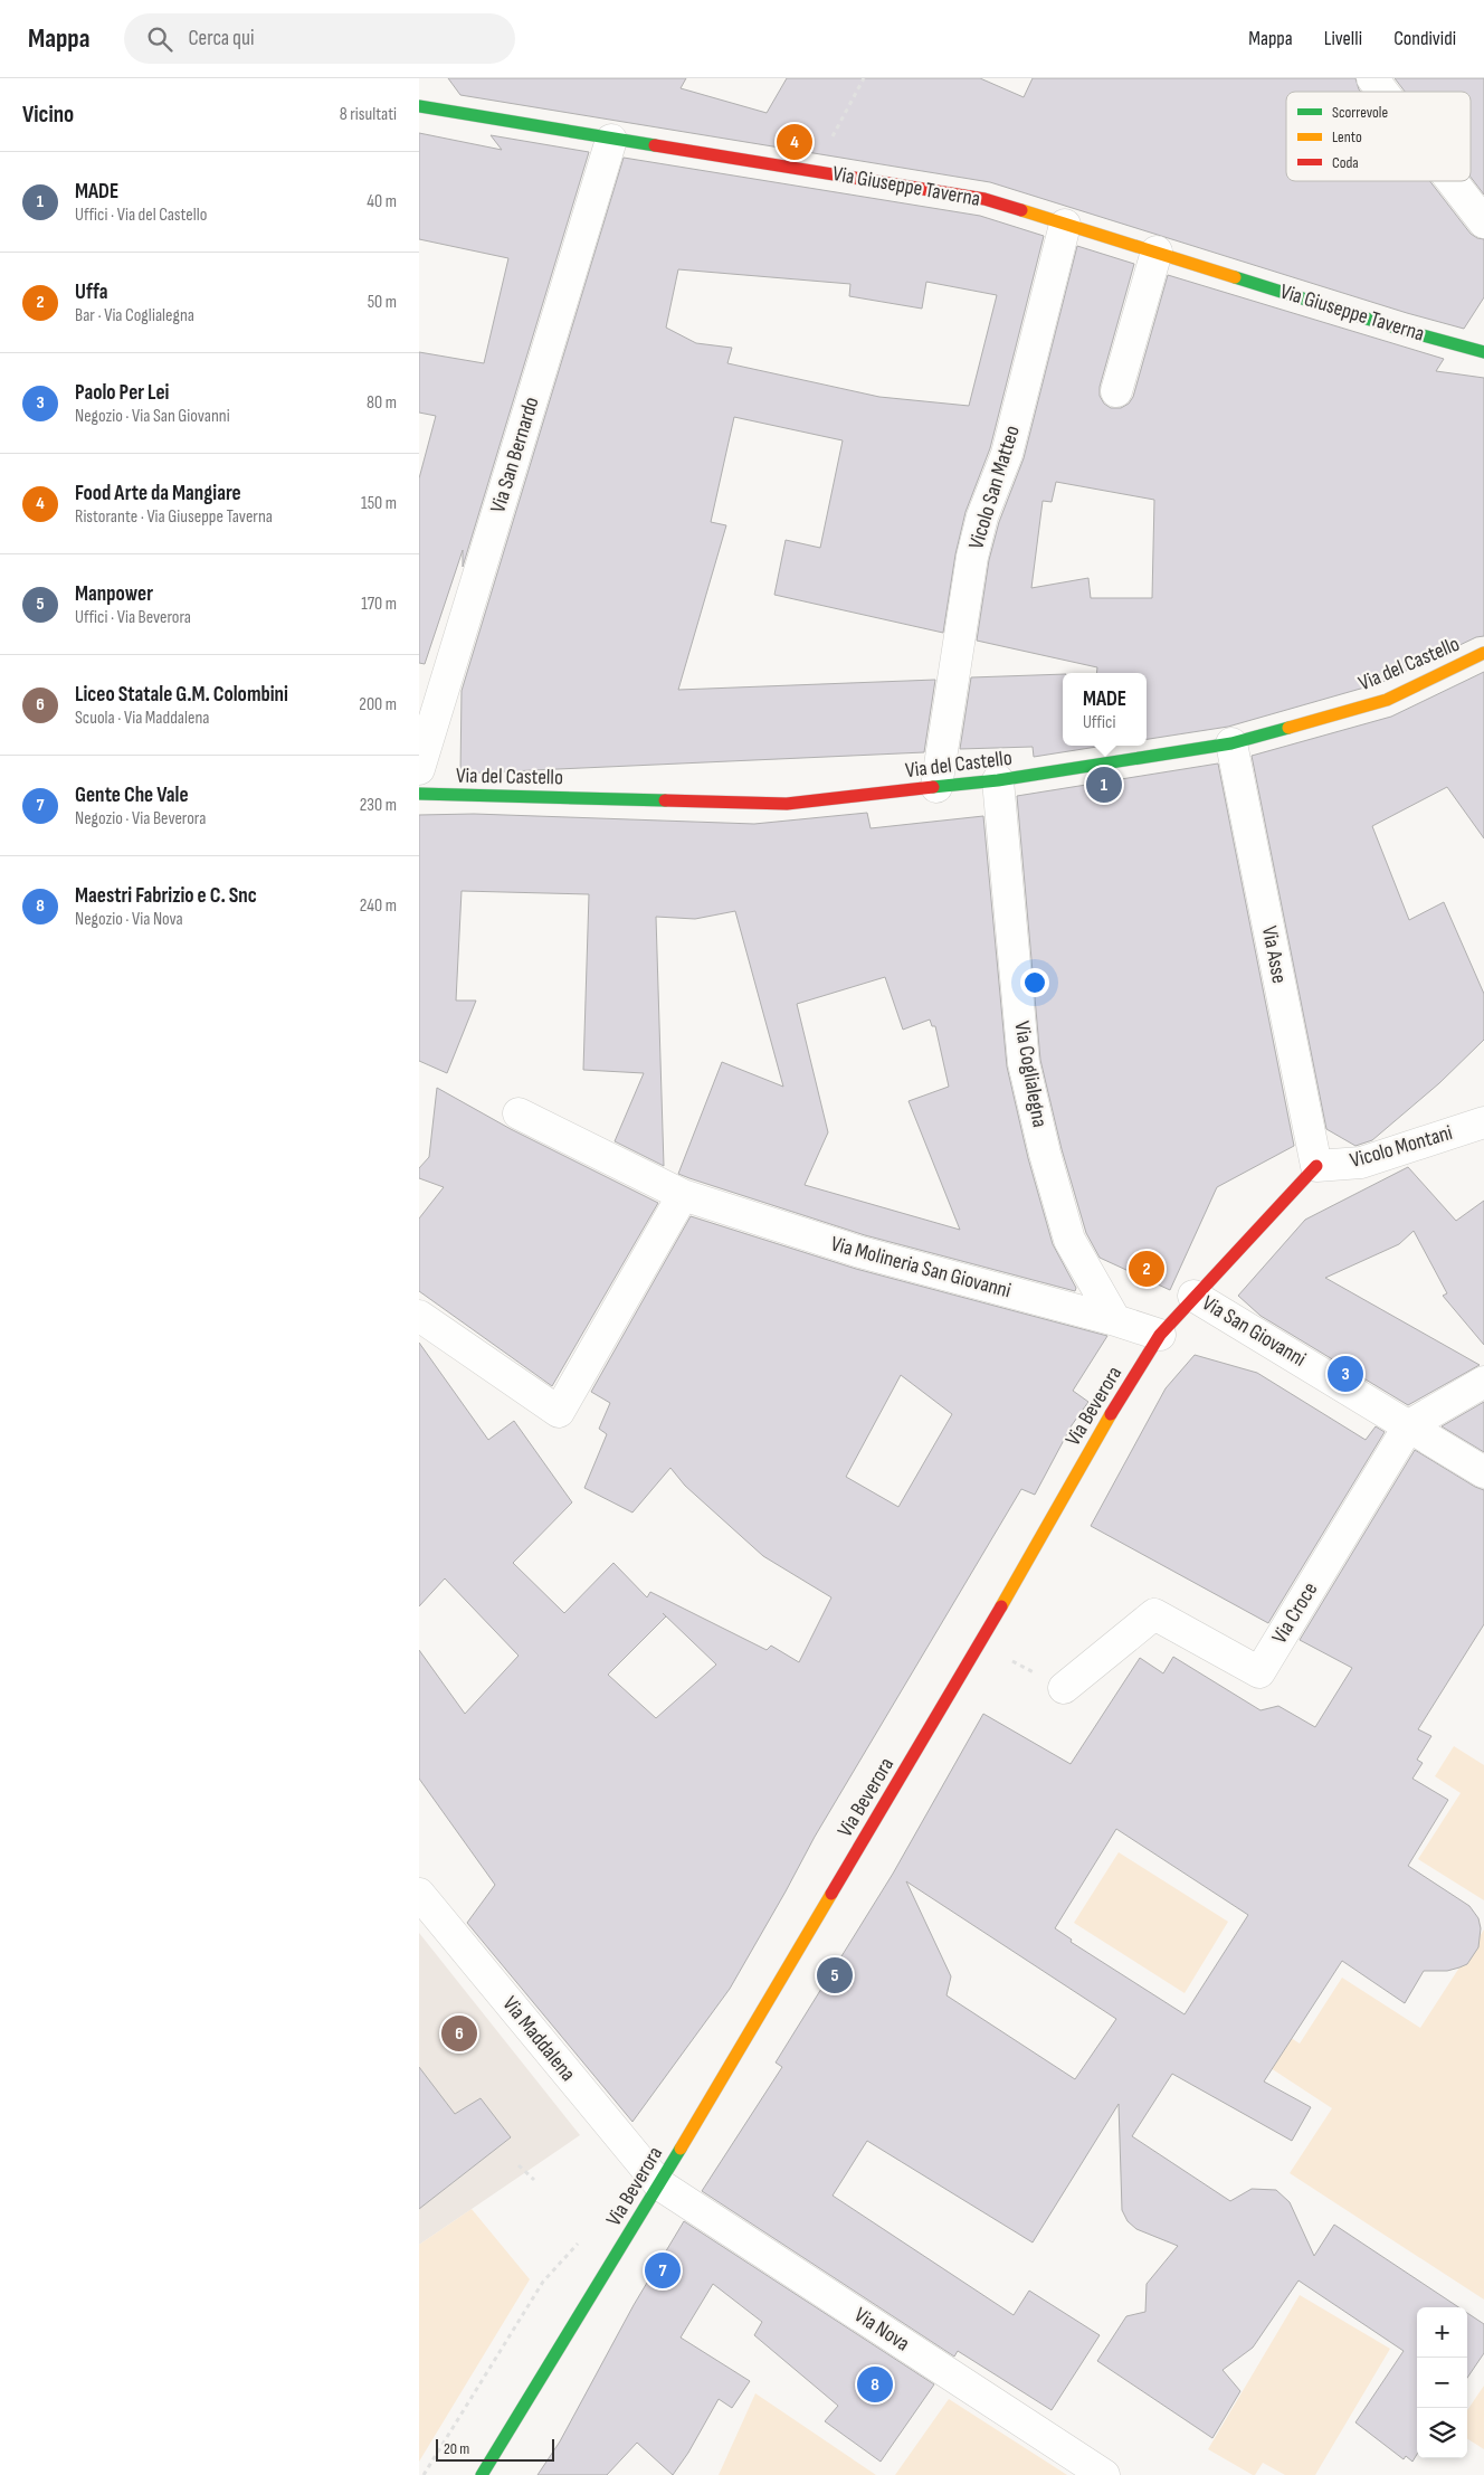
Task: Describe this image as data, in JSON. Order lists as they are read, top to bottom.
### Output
{
  "streets": {
    "street": [
      "Via Giuseppe Taverna",
      "Via San Bernardo",
      "Vicolo San Matteo",
      "Via del Castello",
      "Via Asse",
      "Via Coglialegna",
      "Vicolo Montani",
      "Via Molineria San Giovanni",
      "Via San Giovanni",
      "Via Beverora",
      "Via Croce",
      "Via Maddalena",
      "Via Nova"
    ]
  },
  "crossings": [
    ["Via Giuseppe Taverna", "Via San Bernardo"],
    ["Via Giuseppe Taverna", "Vicolo San Matteo"],
    ["Vicolo San Matteo", "Via del Castello"],
    ["Via del Castello", "Via Asse"],
    ["Via del Castello", "Via Coglialegna"],
    ["Via Asse", "Vicolo Montani"],
    ["Via Asse", "Via Beverora"],
    ["Via Coglialegna", "Via Molineria San Giovanni"],
    ["Vicolo Montani", "Via Beverora"],
    ["Via Molineria San Giovanni", "Via Beverora"],
    ["Via San Giovanni", "Via Beverora"],
    ["Via San Giovanni", "Via Croce"],
    ["Via Beverora", "Via Maddalena"],
    ["Via Beverora", "Via Nova"],
    ["Via Maddalena", "Via Nova"]
  ],
  "legend": ["Scorrevole", "Lento", "Coda"],
  "scale_bar": "20 m",
  "page": {
    "header": "Mappa",
    "search": "Cerca qui",
    "nav": ["Mappa", "Livelli", "Condividi"],
    "heading": ["Vicino", "8 risultati"],
    "pins": [
      "4",
      "1",
      "2",
      "3",
      "5",
      "6",
      "7",
      "8"
    ],
    "list": [
      {
        "mark": "1",
        "name": "MADE",
        "note": "Uffici · Via del Castello",
        "value": "40 m"
      },
      {
        "mark": "2",
        "name": "Uffa",
        "note": "Bar · Via Coglialegna",
        "value": "50 m"
      },
      {
        "mark": "3",
        "name": "Paolo Per Lei",
        "note": "Negozio · Via San Giovanni",
        "value": "80 m"
      },
      {
        "mark": "4",
        "name": "Food Arte da Mangiare",
        "note": "Ristorante · Via Giuseppe Taverna",
        "value": "150 m"
      },
      {
        "mark": "5",
        "name": "Manpower",
        "note": "Uffici · Via Beverora",
        "value": "170 m"
      },
      {
        "mark": "6",
        "name": "Liceo Statale G.M. Colombini",
        "note": "Scuola · Via Maddalena",
        "value": "200 m"
      },
      {
        "mark": "7",
        "name": "Gente Che Vale",
        "note": "Negozio · Via Beverora",
        "value": "230 m"
      },
      {
        "mark": "8",
        "name": "Maestri Fabrizio e C. Snc",
        "note": "Negozio · Via Nova",
        "value": "240 m"
      }
    ],
    "popup": ["MADE", "Uffici"],
    "map_buttons": ["+", "−"],
    "scale": "20 m"
  }
}
